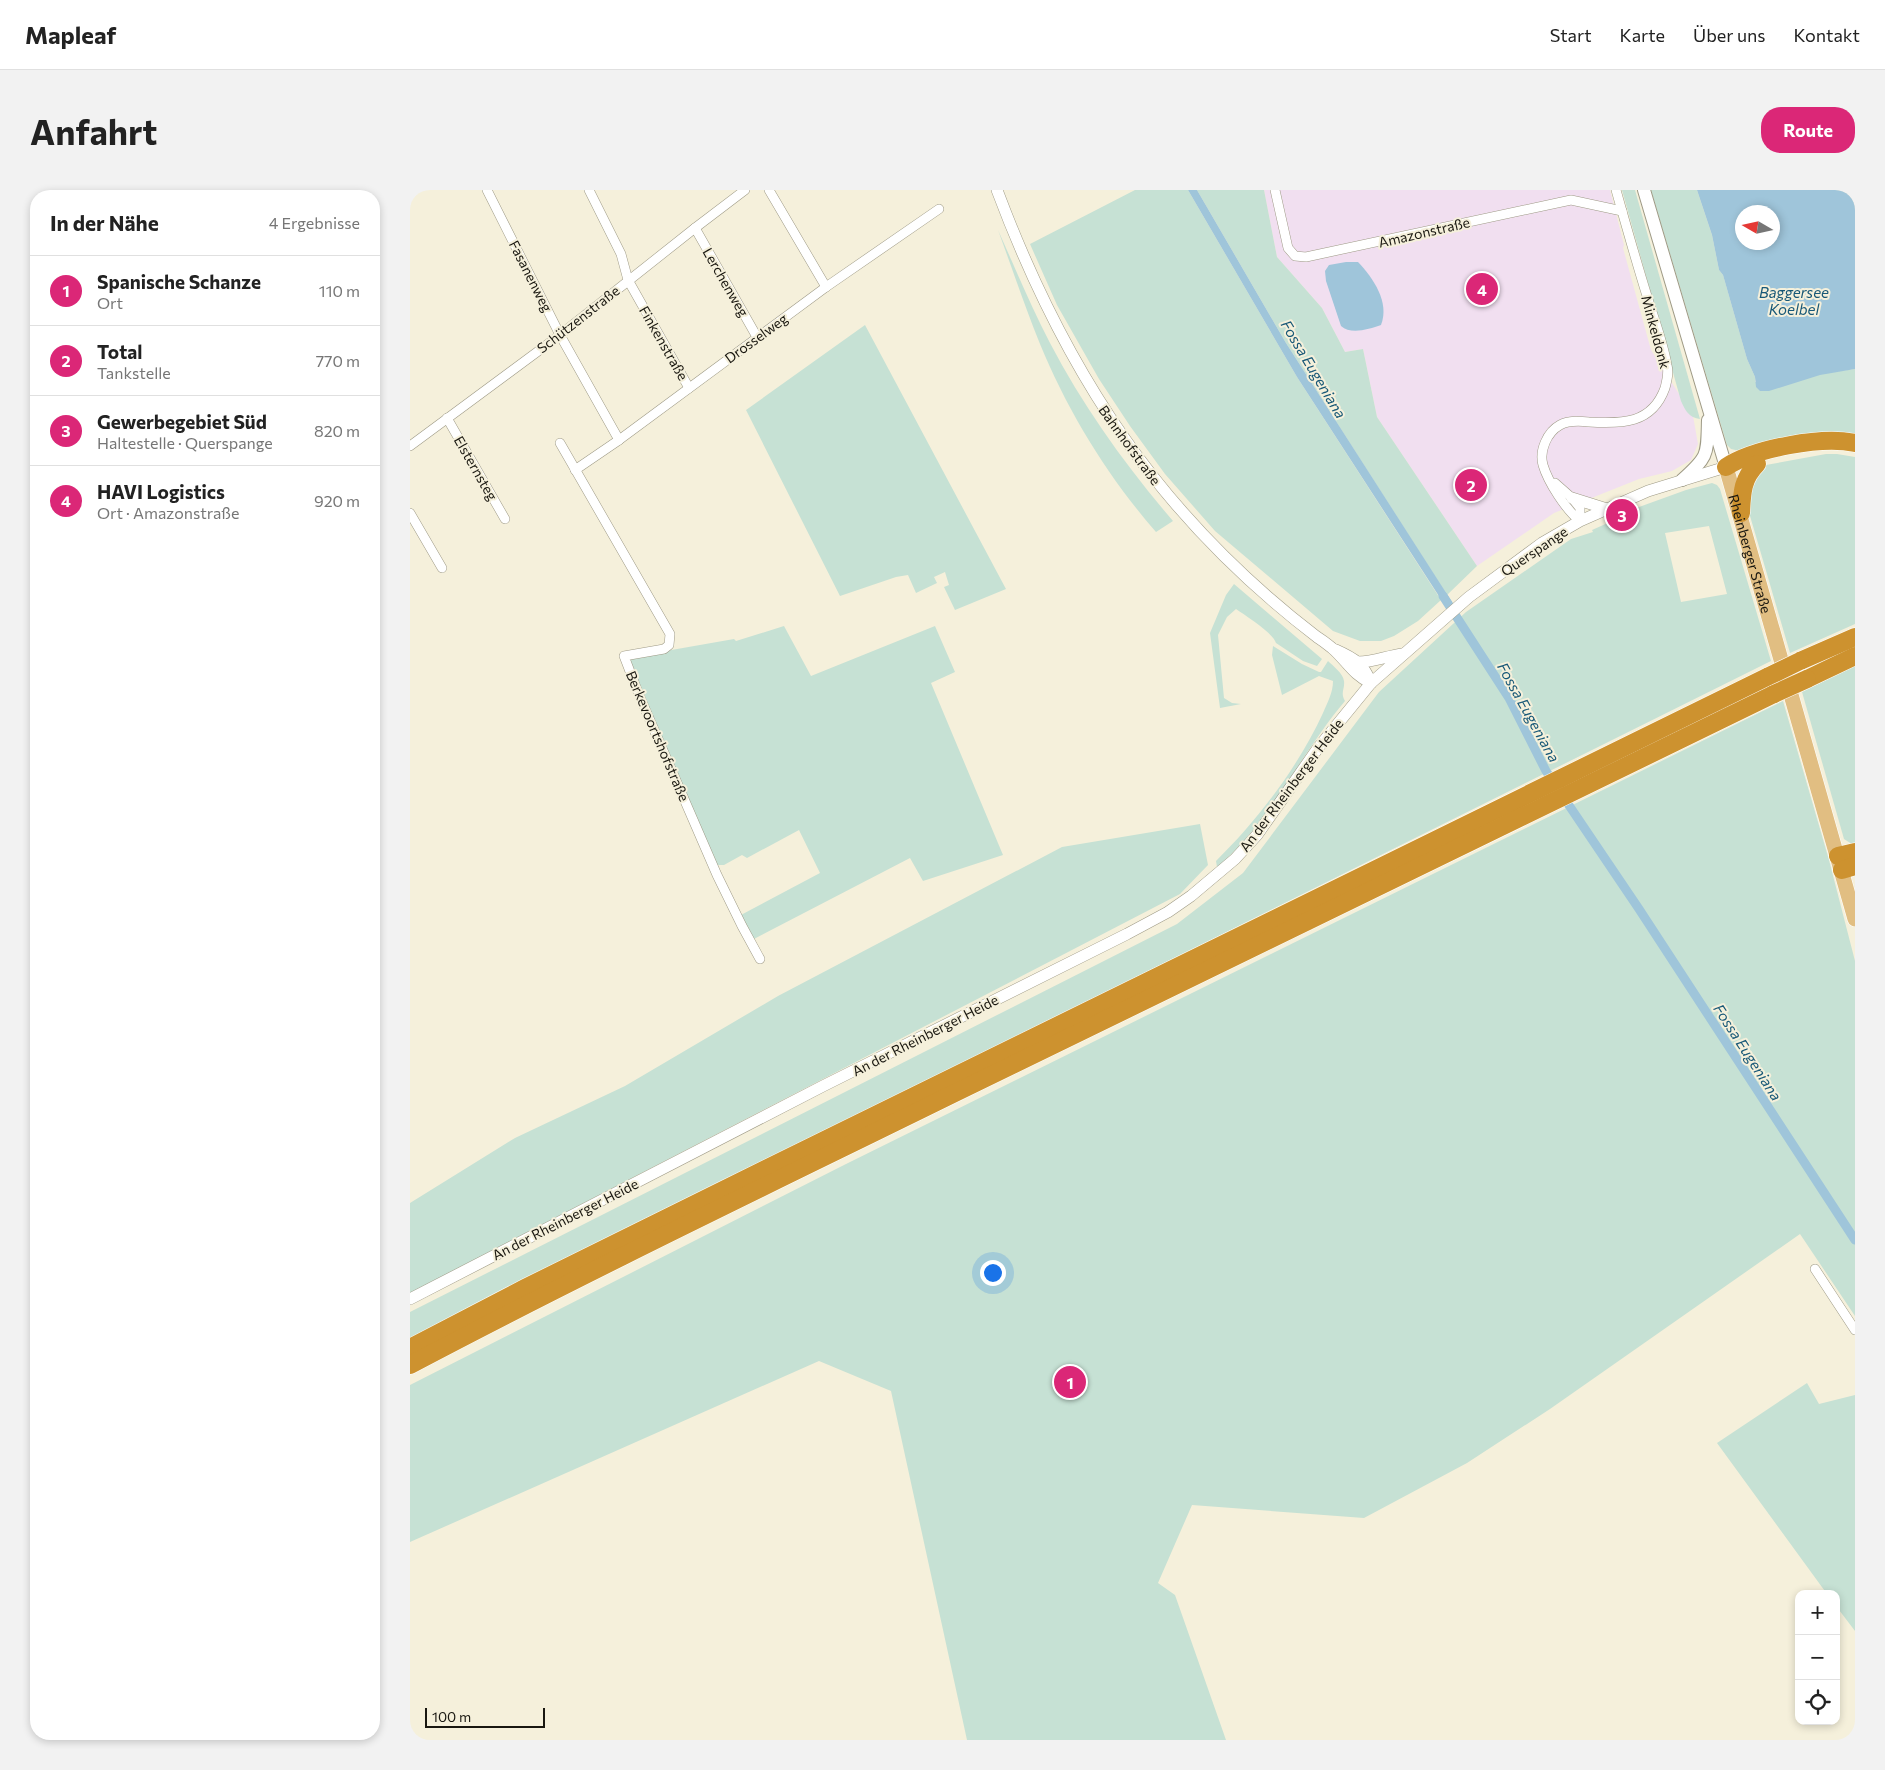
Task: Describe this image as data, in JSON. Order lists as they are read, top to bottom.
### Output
{
  "streets": {
    "main road": ["Rheinberger Straße"],
    "street": [
      "Amazonstraße",
      "Fasanenweg",
      "Lerchenweg",
      "Schützenstraße",
      "Minkeldonk",
      "Drosselweg",
      "Finkenstraße",
      "Bahnhofstraße",
      "Elsternsteg",
      "Querspange",
      "Berkevoortshofstraße",
      "An der Rheinberger Heide"
    ]
  },
  "crossings": [
    ["Amazonstraße", "Minkeldonk"],
    ["Fasanenweg", "Schützenstraße"],
    ["Fasanenweg", "Drosselweg"],
    ["Lerchenweg", "Schützenstraße"],
    ["Lerchenweg", "Drosselweg"],
    ["Schützenstraße", "Finkenstraße"],
    ["Schützenstraße", "Elsternsteg"],
    ["Minkeldonk", "Querspange"],
    ["Drosselweg", "Finkenstraße"],
    ["Drosselweg", "Berkevoortshofstraße"],
    ["Bahnhofstraße", "Querspange"],
    ["Bahnhofstraße", "An der Rheinberger Heide"],
    ["Querspange", "Rheinberger Straße"],
    ["Querspange", "An der Rheinberger Heide"]
  ],
  "water": ["Baggersee Koelbel", "Fossa Eugeniana"],
  "scale_bar": "100 m",
  "north": "left",
  "page": {
    "header": "Mapleaf",
    "nav": [
      "Start",
      "Karte",
      "Über uns",
      "Kontakt"
    ],
    "buttons": "Route",
    "title": "Anfahrt",
    "heading": ["In der Nähe", "4 Ergebnisse"],
    "list": [
      {
        "mark": "1",
        "name": "Spanische Schanze",
        "note": "Ort",
        "value": "110 m"
      },
      {
        "mark": "2",
        "name": "Total",
        "note": "Tankstelle",
        "value": "770 m"
      },
      {
        "mark": "3",
        "name": "Gewerbegebiet Süd",
        "note": "Haltestelle · Querspange",
        "value": "820 m"
      },
      {
        "mark": "4",
        "name": "HAVI Logistics",
        "note": "Ort · Amazonstraße",
        "value": "920 m"
      }
    ],
    "pins": [
      "4",
      "2",
      "3",
      "1"
    ],
    "map_buttons": ["+", "−"],
    "scale": "100 m"
  }
}
